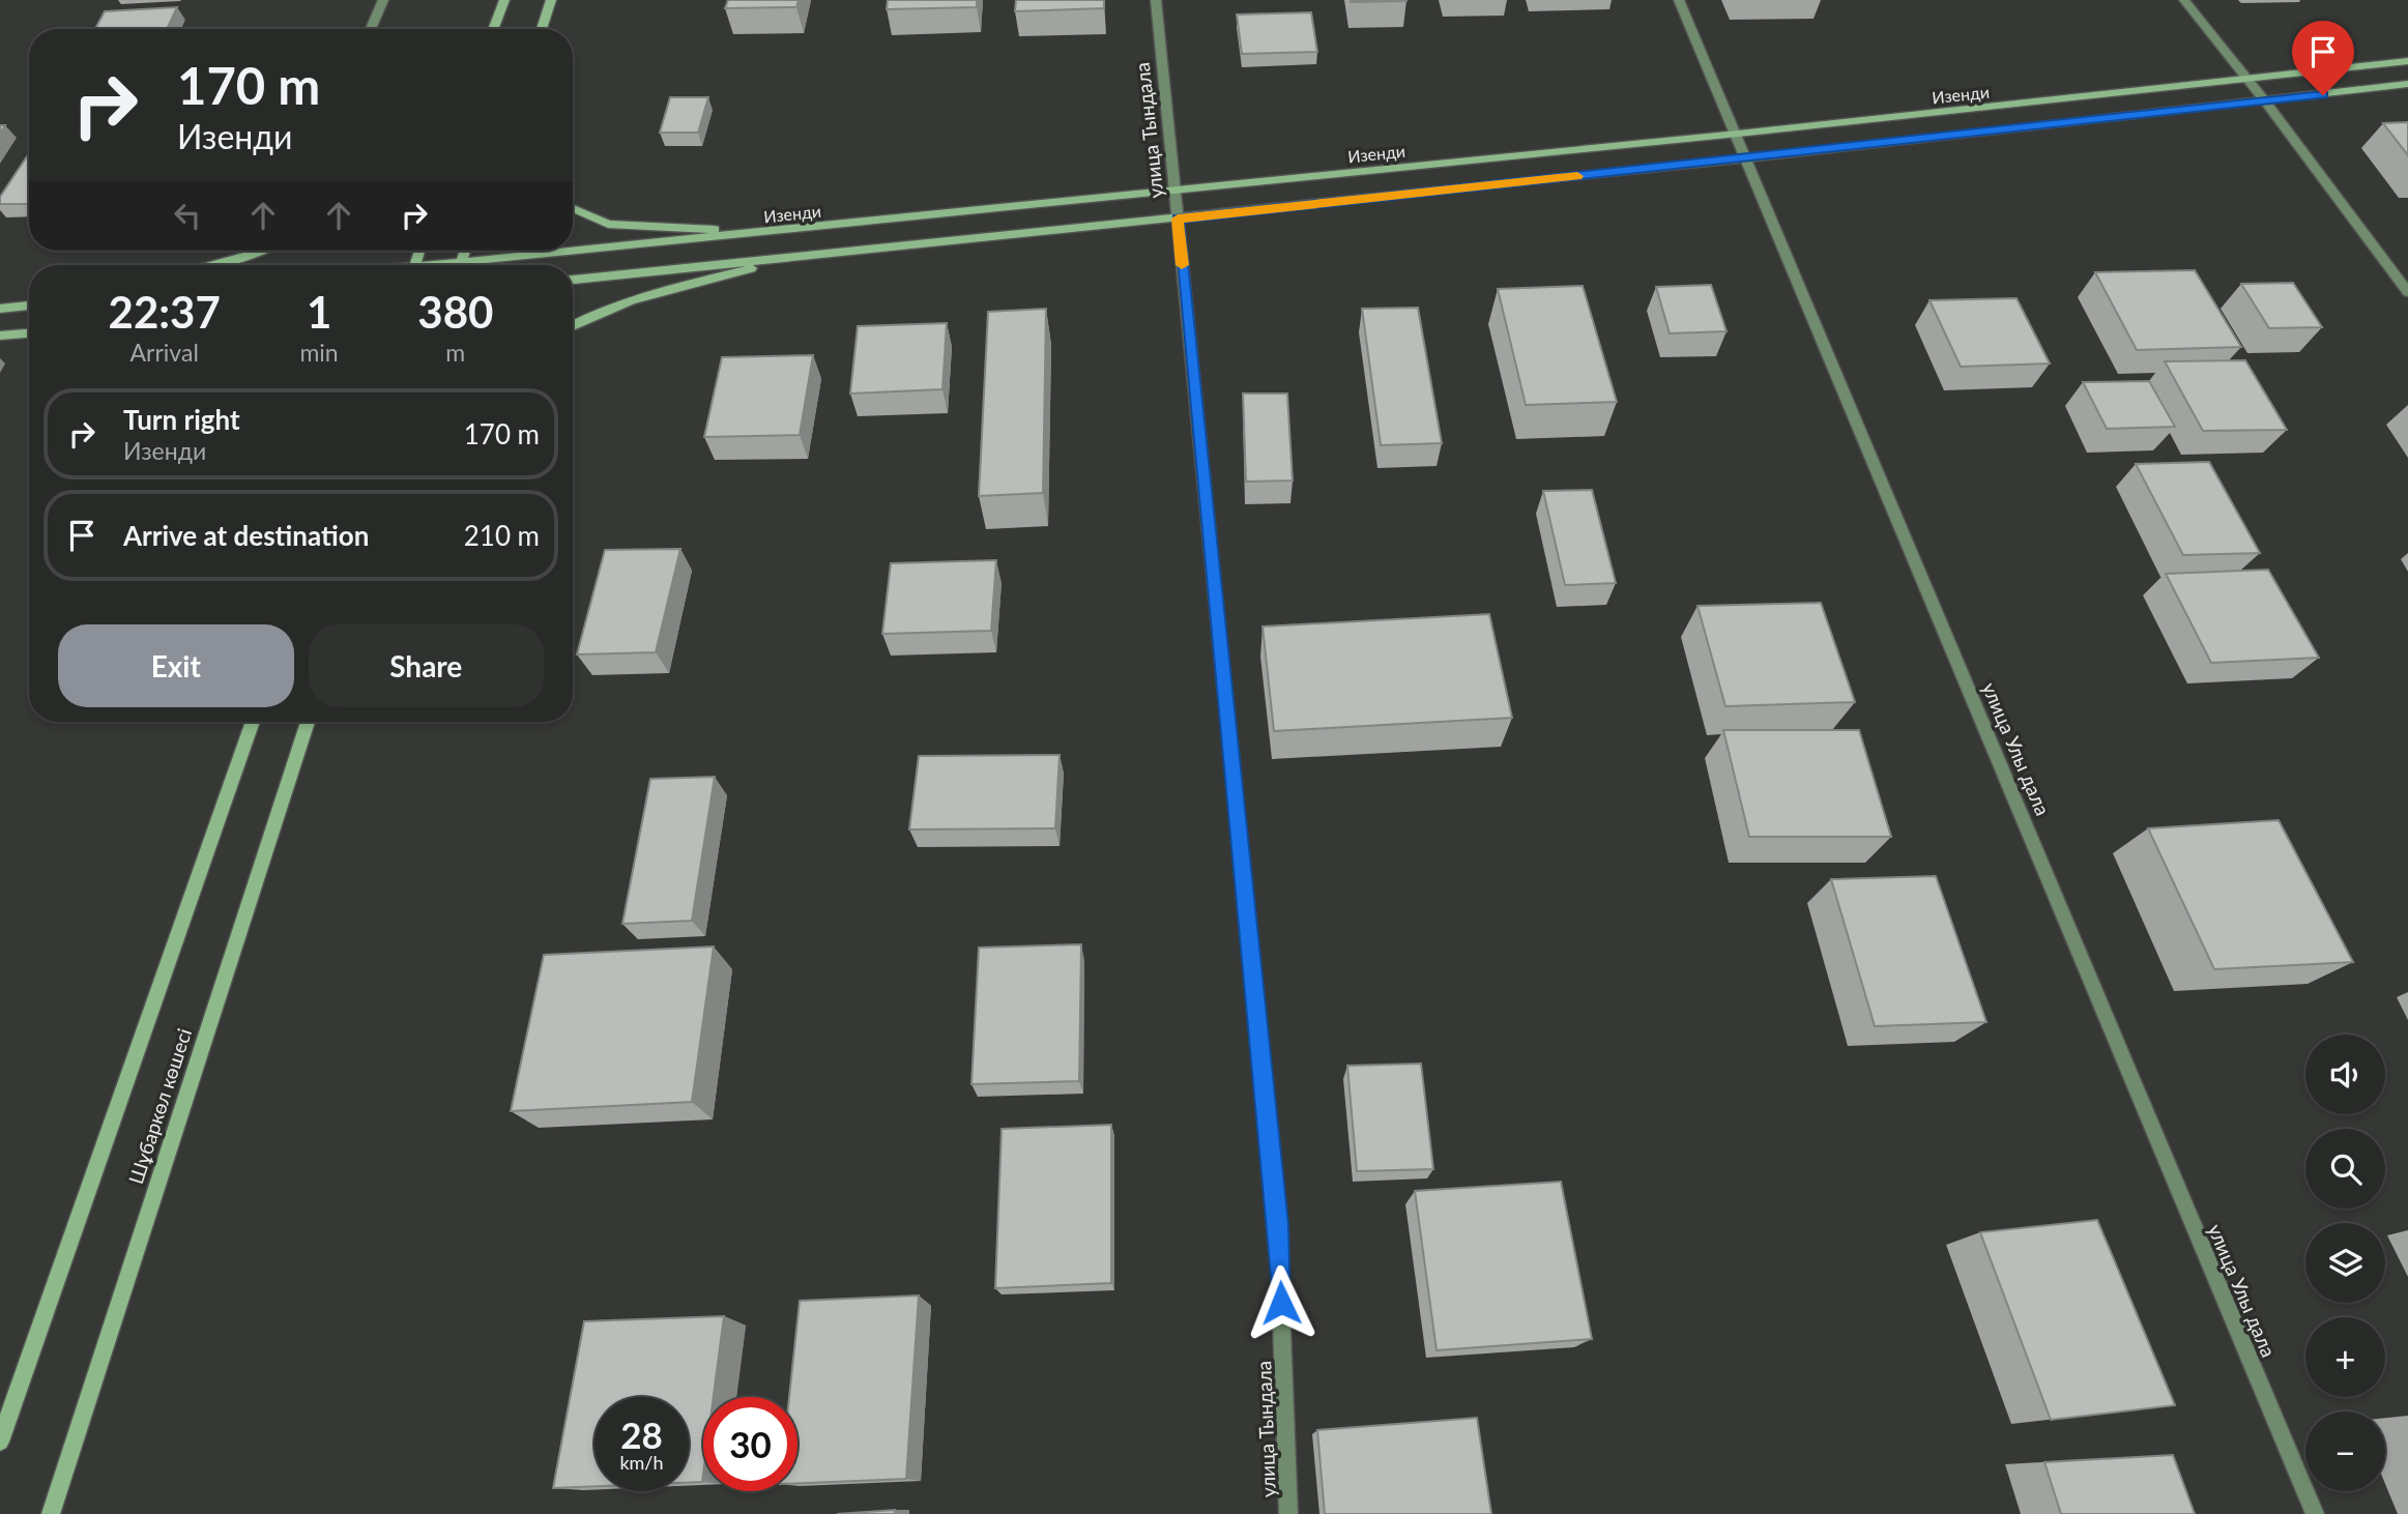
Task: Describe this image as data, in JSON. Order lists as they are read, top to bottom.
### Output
{
  "streets": {
    "street": [
      "Изенди",
      "улица Тындала",
      "улица Улы дала",
      "Шұбаркөл көшесі"
    ]
  },
  "crossings": [
    ["Изенди", "улица Тындала"],
    ["Изенди", "улица Улы дала"]
  ],
  "page": {
    "turn": ["170 m", "Изенди"],
    "eta": [
      "22:37",
      "Arrival",
      "1",
      "min",
      "380",
      "m"
    ],
    "list": [
      {
        "name": "Turn right",
        "note": "Изенди",
        "value": "170 m"
      },
      {
        "name": "Arrive at destination",
        "value": "210 m"
      }
    ],
    "buttons": ["Exit", "Share"],
    "map_buttons": ["+", "−"],
    "speed": "28 km/h",
    "limit": "30"
  }
}
